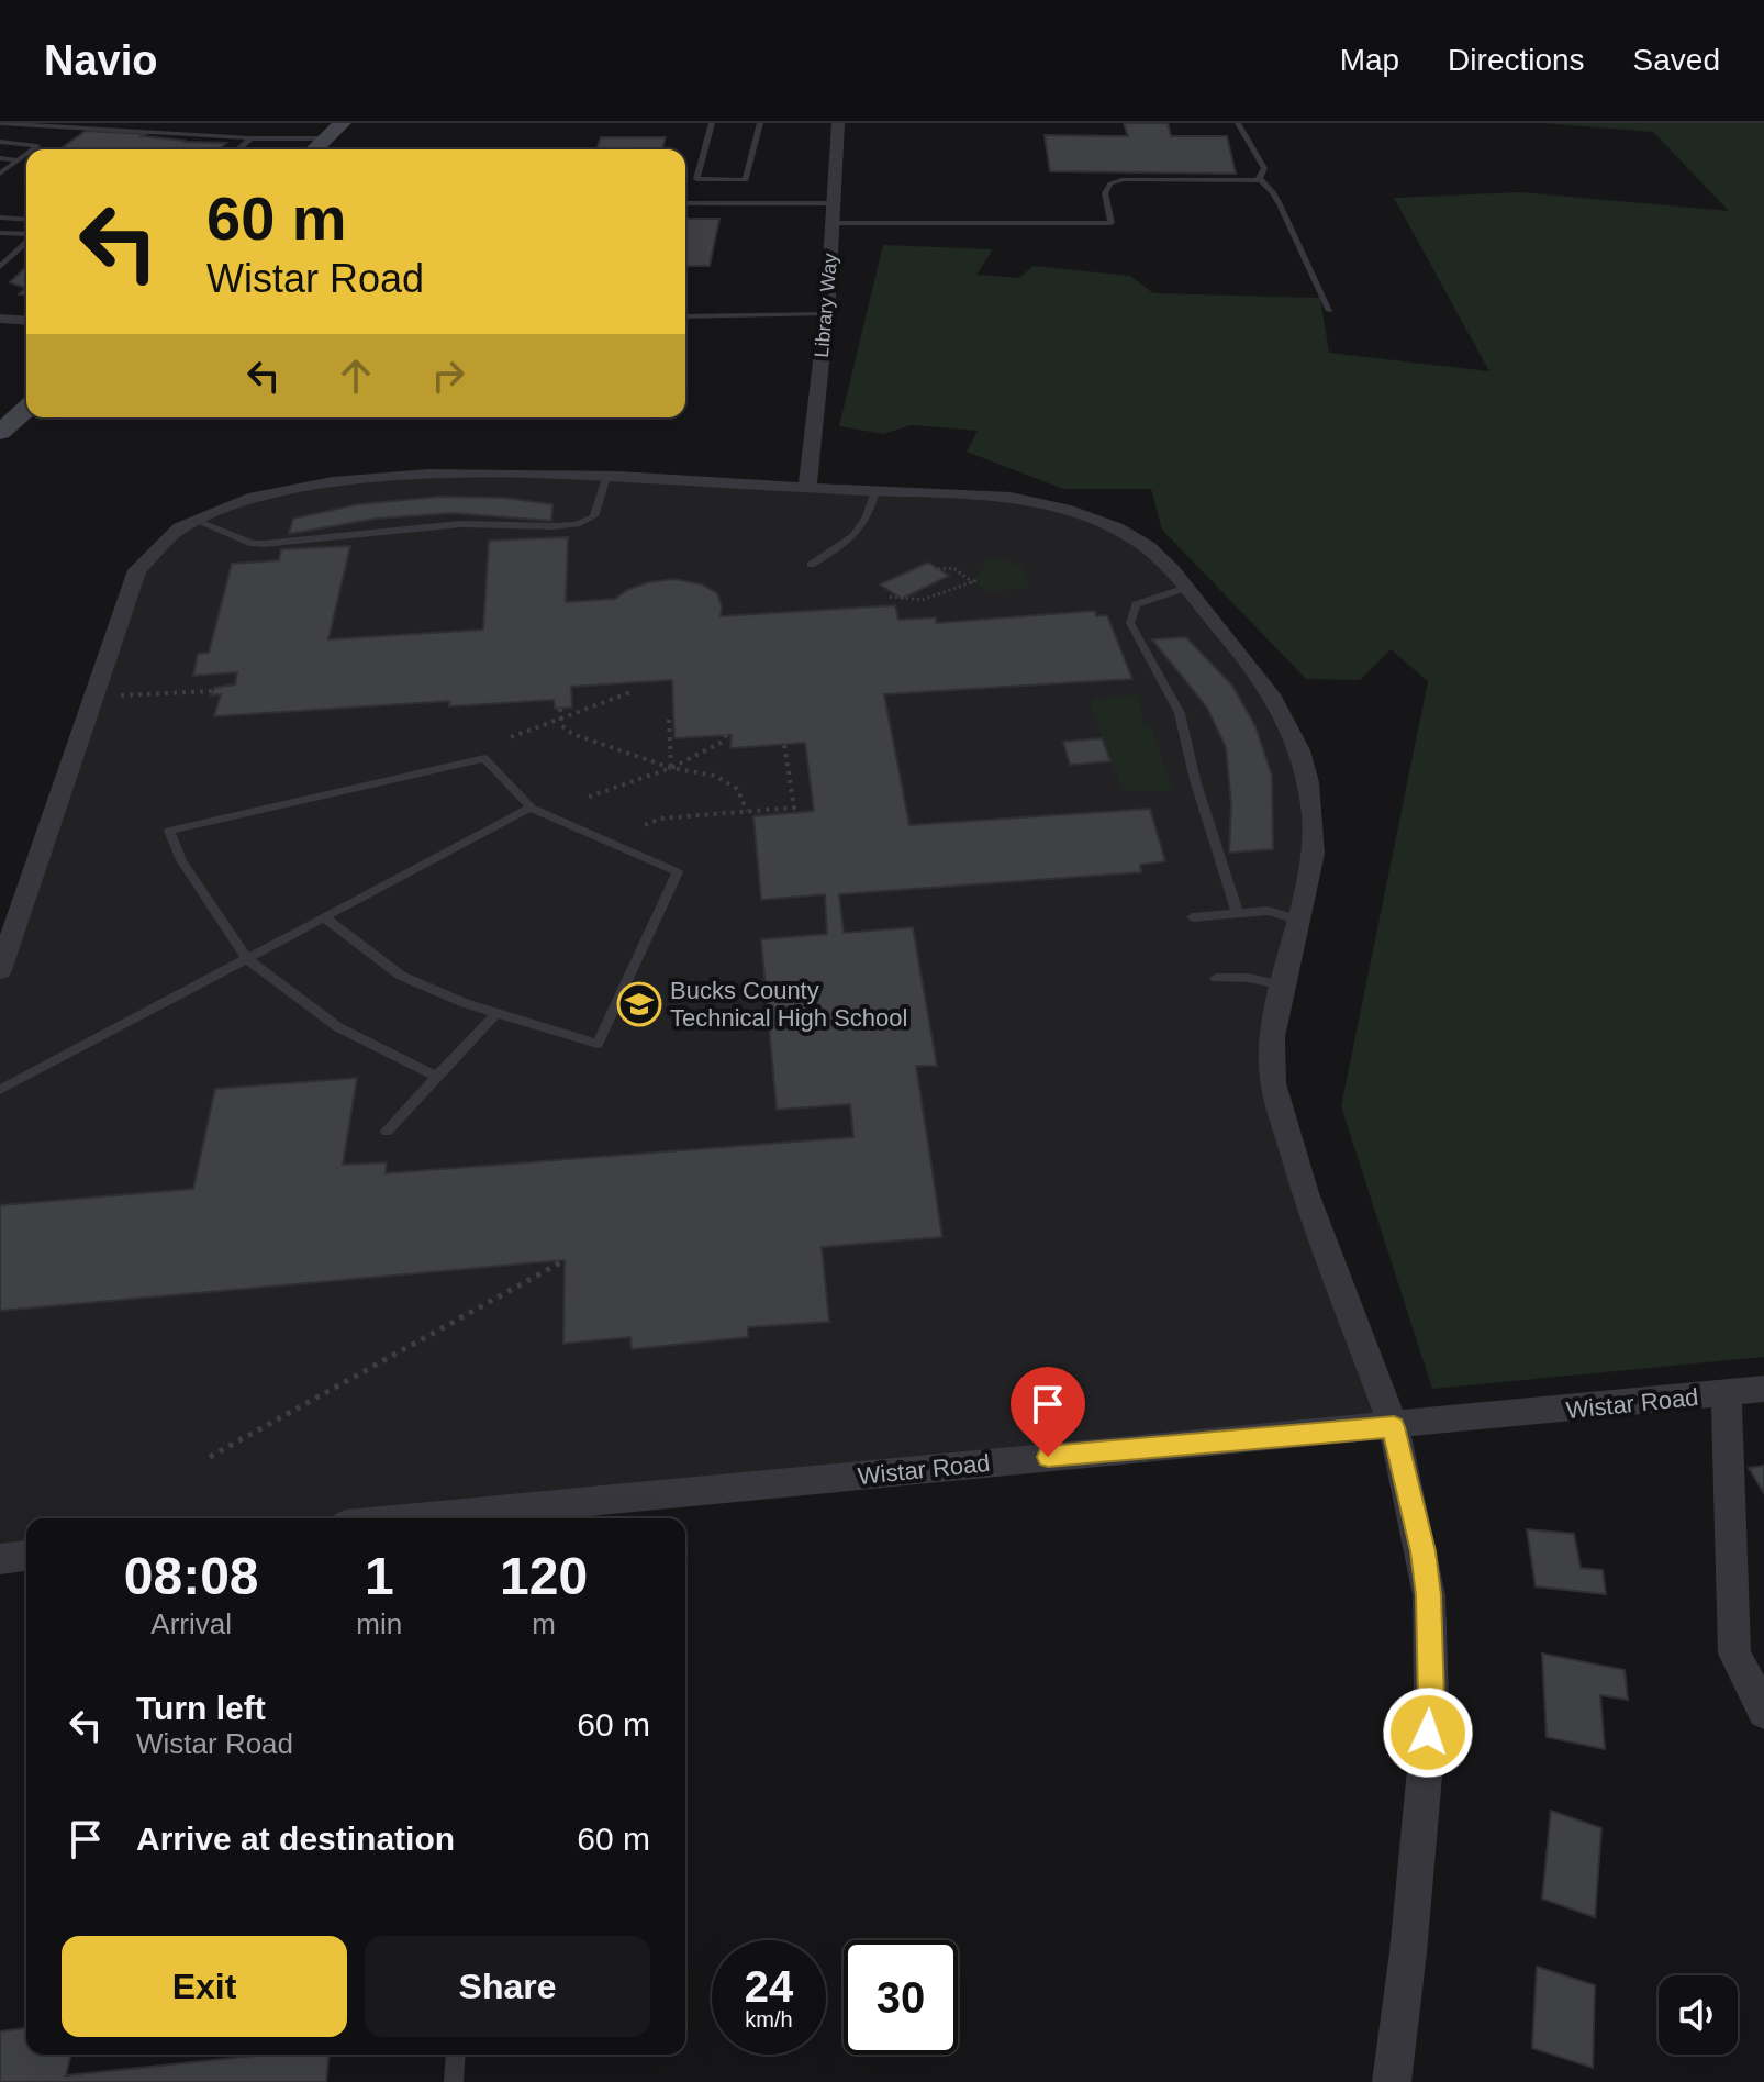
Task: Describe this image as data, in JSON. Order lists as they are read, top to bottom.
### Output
{
  "streets": {
    "street": ["Library Way", "Wistar Road"]
  },
  "places": {
    "school or university": ["Bucks County Technical High School"]
  },
  "page": {
    "header": "Navio",
    "nav": ["Map", "Directions", "Saved"],
    "turn": ["60 m", "Wistar Road"],
    "eta": [
      "08:08",
      "Arrival",
      "1",
      "min",
      "120",
      "m"
    ],
    "list": [
      {
        "name": "Turn left",
        "note": "Wistar Road",
        "value": "60 m"
      },
      {
        "name": "Arrive at destination",
        "value": "60 m"
      }
    ],
    "buttons": ["Exit", "Share"],
    "speed": "24 km/h",
    "limit": "30"
  }
}
